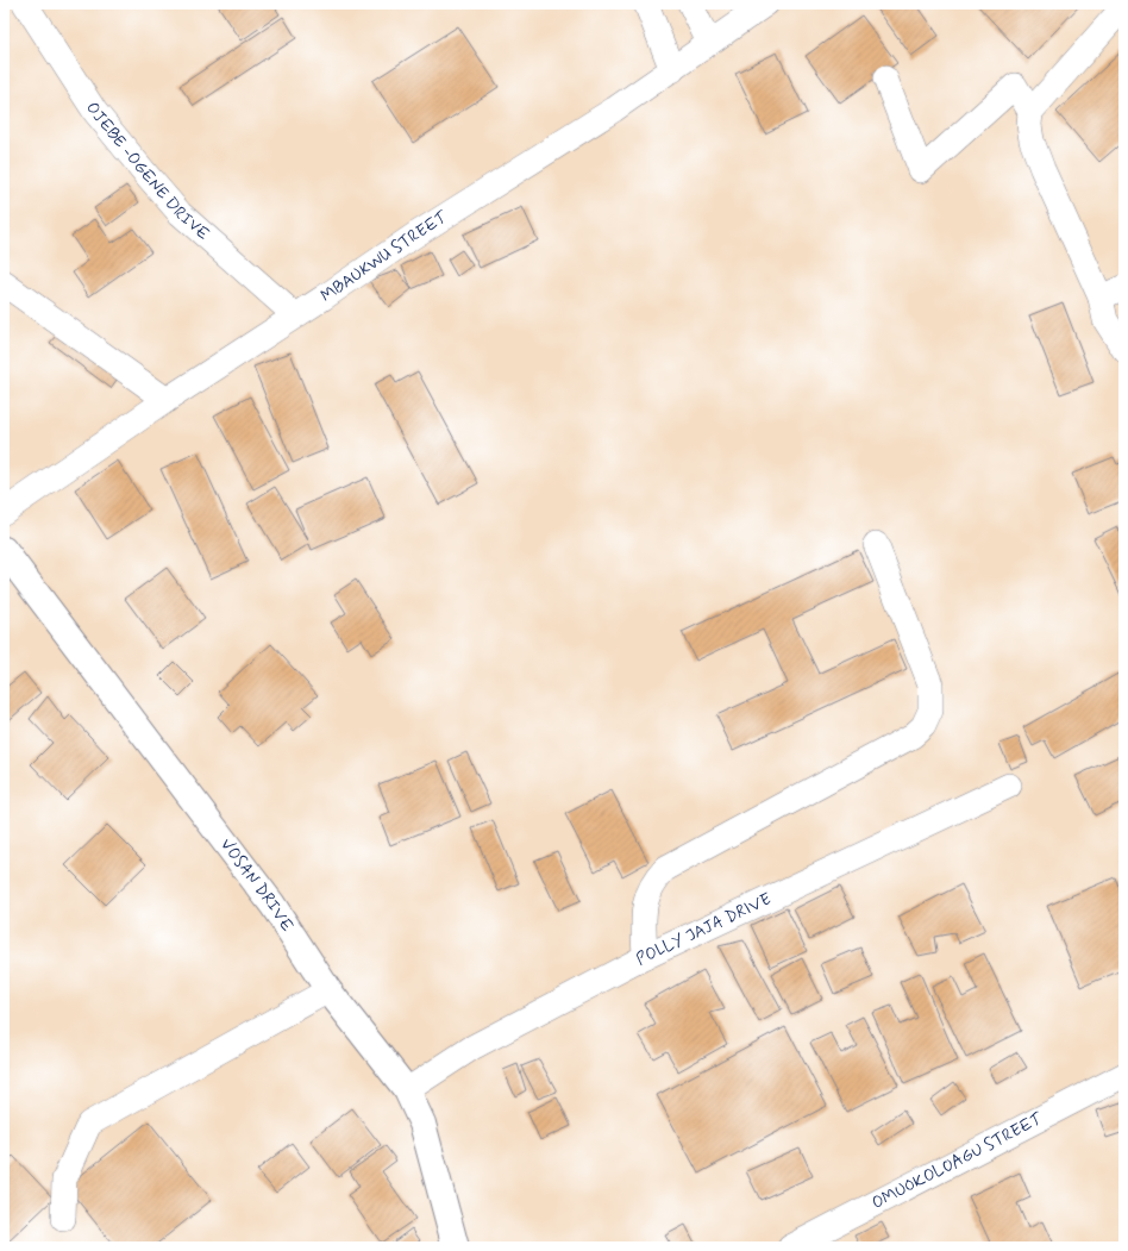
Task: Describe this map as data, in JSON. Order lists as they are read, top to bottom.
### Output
{
  "streets": {
    "street": [
      "OJEBE -OGENE DRIVE",
      "MBAUKWU STREET",
      "VOSAN DRIVE",
      "POLLY JAJA DRIVE",
      "OMUOKOLOAGU STREET"
    ]
  },
  "crossings": [
    ["OJEBE -OGENE DRIVE", "MBAUKWU STREET"],
    ["VOSAN DRIVE", "POLLY JAJA DRIVE"]
  ]
}
